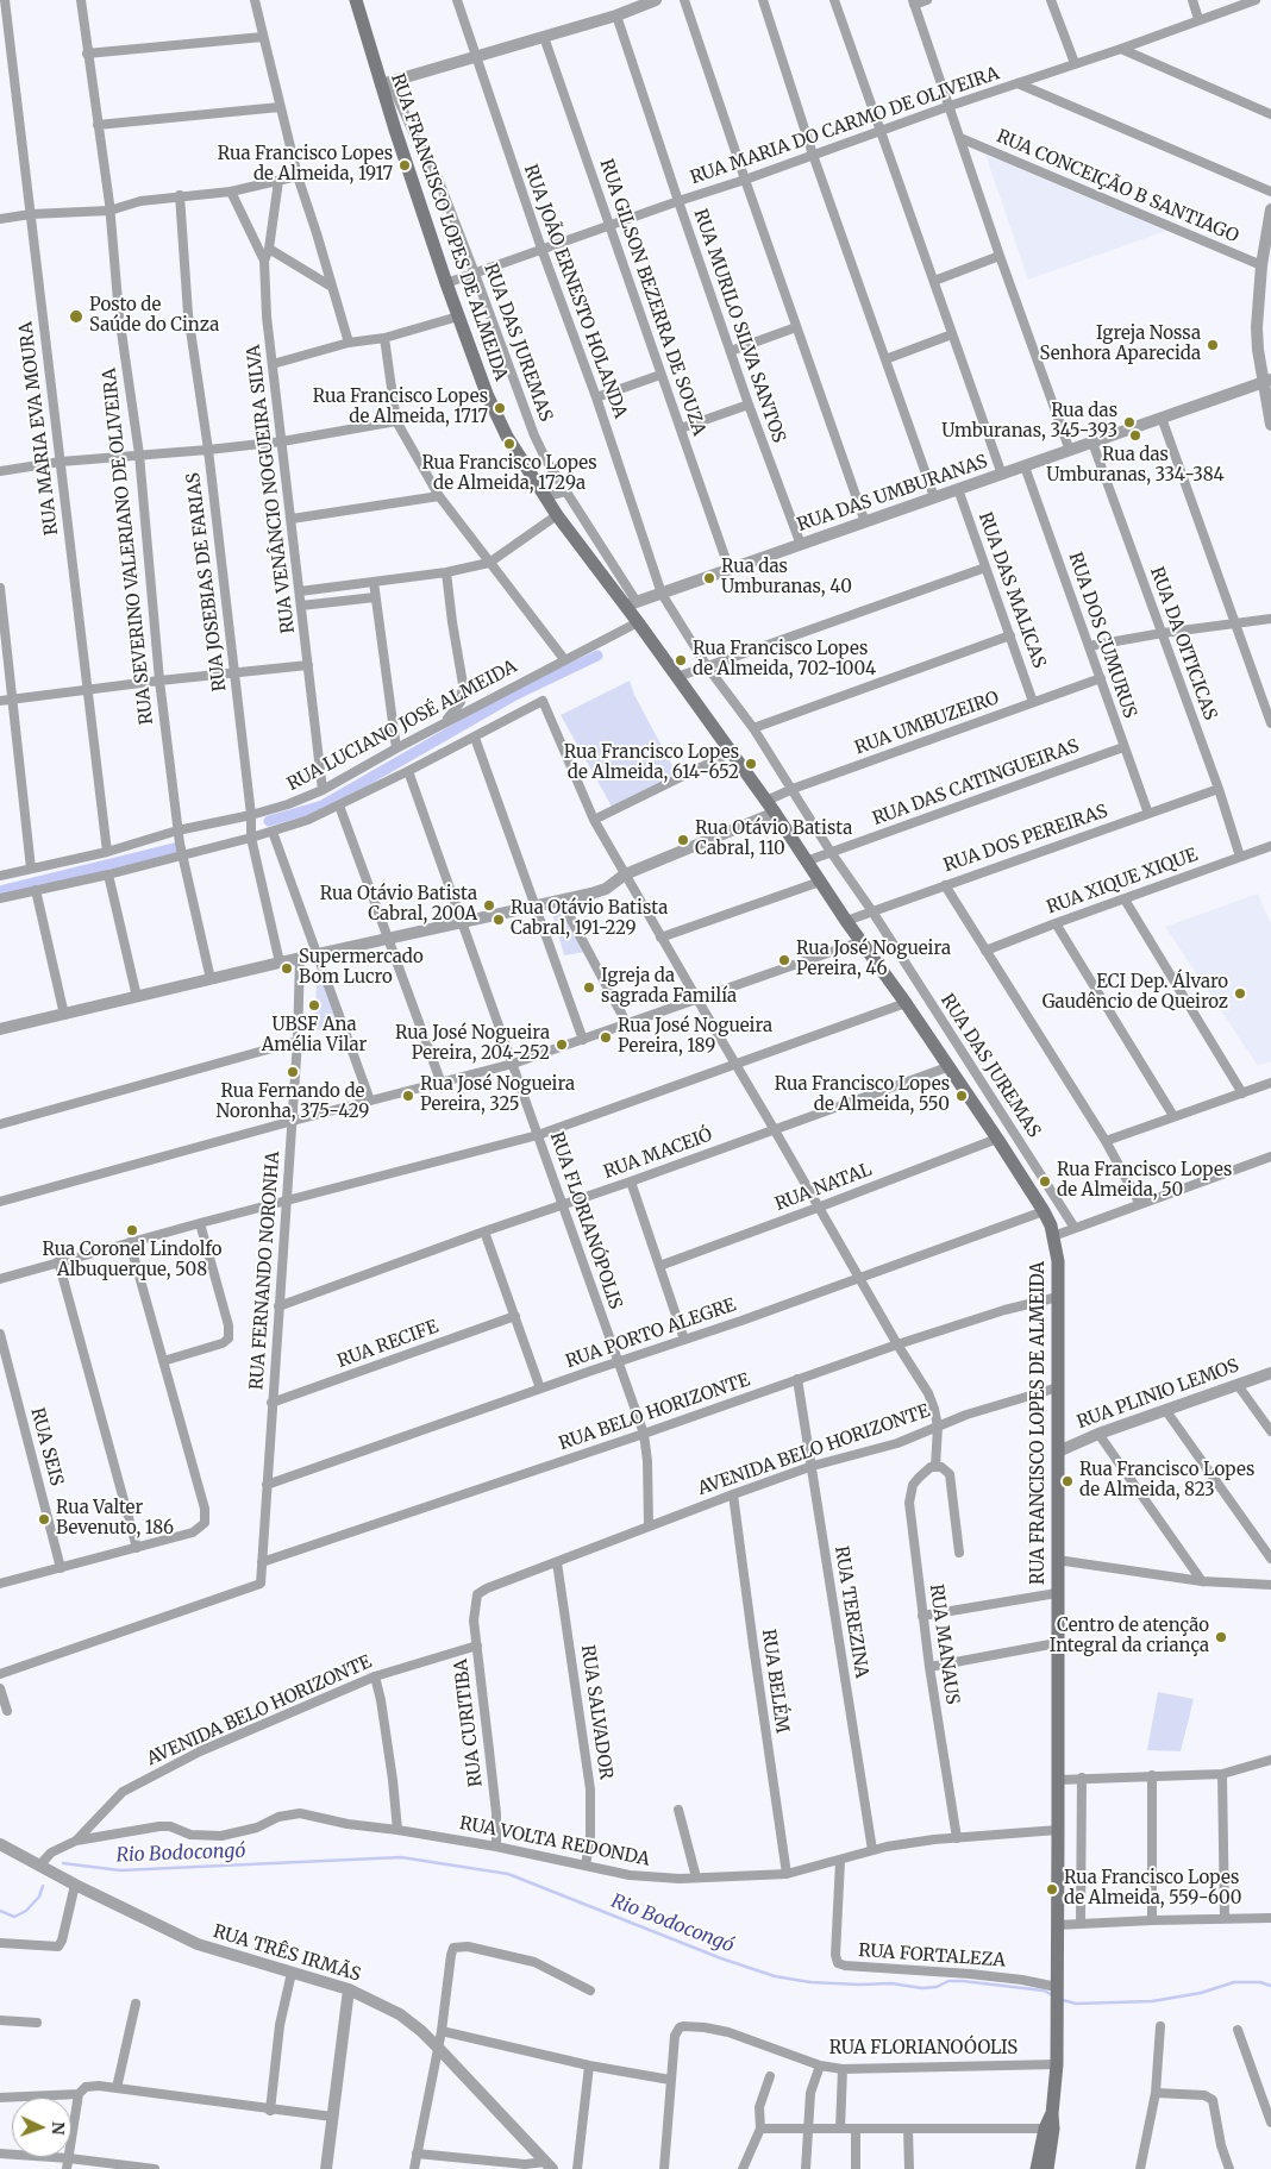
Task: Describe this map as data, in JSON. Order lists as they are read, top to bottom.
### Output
{
  "streets": {
    "main road": ["RUA FRANCISCO LOPES DE ALMEIDA"],
    "street": [
      "RUA MARIA DO CARMO DE OLIVEIRA",
      "RUA CONCEIÇÃO B SANTIAGO",
      "RUA JOÃO ERNESTO HOLANDA",
      "RUA GILSON BEZERRA DE SOUZA",
      "RUA MURILO SILVA SANTOS",
      "RUA DAS JUREMAS",
      "RUA MARIA EVA MOURA",
      "RUA VENÂNCIO NOGUEIRA SILVA",
      "RUA DAS UMBURANAS",
      "RUA SEVERINO VALERIANO DE OLIVEIRA",
      "RUA JOSEBIAS DE FARIAS",
      "RUA DAS MALICAS",
      "RUA DOS CUMURUS",
      "RUA DA OITICICAS",
      "RUA UMBUZEIRO",
      "RUA LUCIANO JOSÉ ALMEIDA",
      "RUA DAS CATINGUEIRAS",
      "RUA DOS PEREIRAS",
      "RUA XIQUE XIQUE",
      "RUA MACEIÓ",
      "RUA NATAL",
      "RUA FLORIANÓPOLIS",
      "RUA FERNANDO NORONHA",
      "RUA PORTO ALEGRE",
      "RUA RECIFE",
      "RUA PLINIO LEMOS",
      "RUA BELO HORIZONTE",
      "RUA SEIS",
      "AVENIDA BELO HORIZONTE",
      "RUA TEREZINA",
      "RUA MANAUS",
      "RUA BELÉM",
      "RUA SALVADOR",
      "RUA CURITIBA",
      "RUA VOLTA REDONDA",
      "RUA TRÊS IRMÃS",
      "RUA FORTALEZA",
      "RUA FLORIANOÓOLIS"
    ]
  },
  "crossings": [
    ["RUA MARIA DO CARMO DE OLIVEIRA", "RUA FRANCISCO LOPES DE ALMEIDA"],
    ["RUA MARIA DO CARMO DE OLIVEIRA", "RUA JOÃO ERNESTO HOLANDA"],
    ["RUA MARIA DO CARMO DE OLIVEIRA", "RUA GILSON BEZERRA DE SOUZA"],
    ["RUA MARIA DO CARMO DE OLIVEIRA", "RUA MURILO SILVA SANTOS"],
    ["RUA MARIA DO CARMO DE OLIVEIRA", "RUA DAS JUREMAS"],
    ["RUA FRANCISCO LOPES DE ALMEIDA", "RUA DAS JUREMAS"],
    ["RUA FRANCISCO LOPES DE ALMEIDA", "RUA DAS UMBURANAS"],
    ["RUA FRANCISCO LOPES DE ALMEIDA", "RUA UMBUZEIRO"],
    ["RUA FRANCISCO LOPES DE ALMEIDA", "RUA LUCIANO JOSÉ ALMEIDA"],
    ["RUA FRANCISCO LOPES DE ALMEIDA", "RUA DAS CATINGUEIRAS"],
    ["RUA FRANCISCO LOPES DE ALMEIDA", "RUA DOS PEREIRAS"],
    ["RUA FRANCISCO LOPES DE ALMEIDA", "RUA MACEIÓ"],
    ["RUA FRANCISCO LOPES DE ALMEIDA", "RUA NATAL"],
    ["RUA FRANCISCO LOPES DE ALMEIDA", "RUA PORTO ALEGRE"],
    ["RUA FRANCISCO LOPES DE ALMEIDA", "RUA PLINIO LEMOS"],
    ["RUA FRANCISCO LOPES DE ALMEIDA", "RUA BELO HORIZONTE"],
    ["RUA FRANCISCO LOPES DE ALMEIDA", "AVENIDA BELO HORIZONTE"],
    ["RUA FRANCISCO LOPES DE ALMEIDA", "RUA VOLTA REDONDA"],
    ["RUA FRANCISCO LOPES DE ALMEIDA", "RUA FORTALEZA"],
    ["RUA FRANCISCO LOPES DE ALMEIDA", "RUA FLORIANOÓOLIS"],
    ["RUA JOÃO ERNESTO HOLANDA", "RUA DAS JUREMAS"],
    ["RUA JOÃO ERNESTO HOLANDA", "RUA DAS UMBURANAS"],
    ["RUA GILSON BEZERRA DE SOUZA", "RUA DAS UMBURANAS"],
    ["RUA MURILO SILVA SANTOS", "RUA DAS UMBURANAS"],
    ["RUA DAS JUREMAS", "RUA DAS UMBURANAS"],
    ["RUA DAS JUREMAS", "RUA UMBUZEIRO"],
    ["RUA DAS JUREMAS", "RUA DAS CATINGUEIRAS"],
    ["RUA DAS JUREMAS", "RUA DOS PEREIRAS"],
    ["RUA MARIA EVA MOURA", "RUA LUCIANO JOSÉ ALMEIDA"],
    ["RUA VENÂNCIO NOGUEIRA SILVA", "RUA LUCIANO JOSÉ ALMEIDA"],
    ["RUA DAS UMBURANAS", "RUA DAS MALICAS"],
    ["RUA DAS UMBURANAS", "RUA DOS CUMURUS"],
    ["RUA DAS UMBURANAS", "RUA DA OITICICAS"],
    ["RUA SEVERINO VALERIANO DE OLIVEIRA", "RUA LUCIANO JOSÉ ALMEIDA"],
    ["RUA JOSEBIAS DE FARIAS", "RUA LUCIANO JOSÉ ALMEIDA"],
    ["RUA DAS MALICAS", "RUA UMBUZEIRO"],
    ["RUA DOS CUMURUS", "RUA UMBUZEIRO"],
    ["RUA DOS CUMURUS", "RUA DAS CATINGUEIRAS"],
    ["RUA DOS CUMURUS", "RUA DOS PEREIRAS"],
    ["RUA DA OITICICAS", "RUA DOS PEREIRAS"],
    ["RUA DA OITICICAS", "RUA XIQUE XIQUE"],
    ["RUA MACEIÓ", "RUA FLORIANÓPOLIS"],
    ["RUA MACEIÓ", "RUA FERNANDO NORONHA"],
    ["RUA FLORIANÓPOLIS", "RUA PORTO ALEGRE"],
    ["RUA FLORIANÓPOLIS", "RUA BELO HORIZONTE"],
    ["RUA FLORIANÓPOLIS", "AVENIDA BELO HORIZONTE"],
    ["RUA FERNANDO NORONHA", "RUA PORTO ALEGRE"],
    ["RUA FERNANDO NORONHA", "RUA RECIFE"],
    ["RUA FERNANDO NORONHA", "RUA BELO HORIZONTE"],
    ["RUA BELO HORIZONTE", "RUA TEREZINA"],
    ["AVENIDA BELO HORIZONTE", "RUA TEREZINA"],
    ["AVENIDA BELO HORIZONTE", "RUA BELÉM"],
    ["AVENIDA BELO HORIZONTE", "RUA CURITIBA"],
    ["AVENIDA BELO HORIZONTE", "RUA VOLTA REDONDA"],
    ["RUA TEREZINA", "RUA VOLTA REDONDA"],
    ["RUA MANAUS", "RUA VOLTA REDONDA"],
    ["RUA BELÉM", "RUA VOLTA REDONDA"],
    ["RUA SALVADOR", "RUA CURITIBA"],
    ["RUA SALVADOR", "RUA VOLTA REDONDA"],
    ["RUA CURITIBA", "RUA VOLTA REDONDA"],
    ["RUA VOLTA REDONDA", "RUA FORTALEZA"]
  ],
  "water": ["Rio Bodocongó"],
  "places": [
    "Rua Francisco Lopes de Almeida, 1917",
    "Posto de Saúde do Cinza",
    "Igreja Nossa Senhora Aparecida",
    "Rua Francisco Lopes de Almeida, 1717",
    "Rua das Umburanas, 345-393",
    "Rua das Umburanas, 334-384",
    "Rua Francisco Lopes de Almeida, 1729a",
    "Rua das Umburanas, 40",
    "Rua Francisco Lopes de Almeida, 702-1004",
    "Rua Francisco Lopes de Almeida, 614-652",
    "Rua Otávio Batista Cabral, 110",
    "Rua Otávio Batista Cabral, 200A",
    "Rua Otávio Batista Cabral, 191-229",
    "Rua José Nogueira Pereira, 46",
    "Supermercado Bom Lucro",
    "Igreja da sagrada Familía",
    "ECI Dep. Álvaro Gaudêncio de Queiroz",
    "UBSF Ana Amélia Vilar",
    "Rua José Nogueira Pereira, 189",
    "Rua José Nogueira Pereira, 204-252",
    "Rua Fernando de Noronha, 375-429",
    "Rua José Nogueira Pereira, 325",
    "Rua Francisco Lopes de Almeida, 550",
    "Rua Francisco Lopes de Almeida, 50",
    "Rua Coronel Lindolfo Albuquerque, 508",
    "Rua Francisco Lopes de Almeida, 823",
    "Rua Valter Bevenuto, 186",
    "Centro de atenção Integral da criança",
    "Rua Francisco Lopes de Almeida, 559-600"
  ],
  "north": "right"
}
